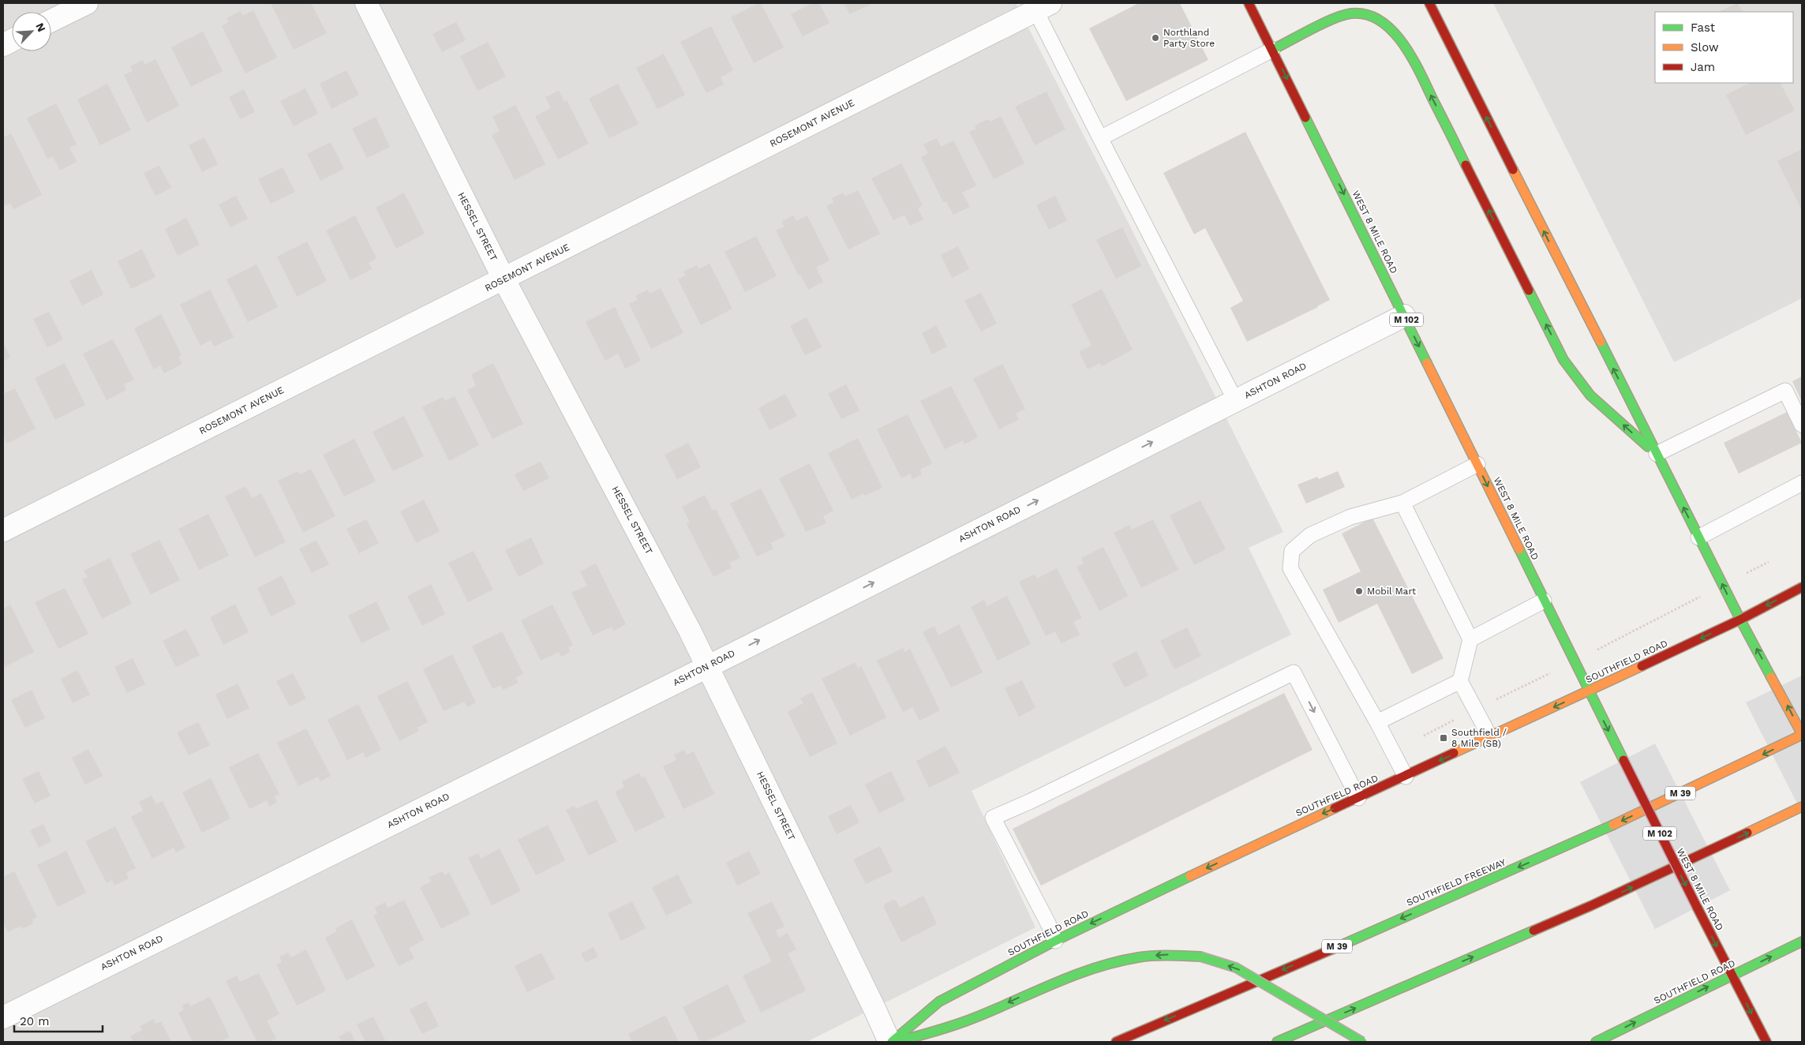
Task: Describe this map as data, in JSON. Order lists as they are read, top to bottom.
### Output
{
  "streets": {
    "main road": [
      "WEST 8 MILE ROAD",
      "M 102",
      "SOUTHFIELD ROAD",
      "M 39",
      "SOUTHFIELD FREEWAY"
    ],
    "street": ["ROSEMONT AVENUE", "HESSEL STREET", "ASHTON ROAD"]
  },
  "crossings": [
    ["ROSEMONT AVENUE", "HESSEL STREET"],
    ["HESSEL STREET", "ASHTON ROAD"],
    ["HESSEL STREET", "SOUTHFIELD ROAD"],
    ["WEST 8 MILE ROAD", "ASHTON ROAD"],
    ["WEST 8 MILE ROAD", "SOUTHFIELD ROAD"]
  ],
  "one_way": ["WEST 8 MILE ROAD", "ASHTON ROAD"],
  "places": {
    "other": ["Northland Party Store", "Mobil Mart"],
    "transit": ["Southfield / 8 Mile (SB)"]
  },
  "legend": ["Fast", "Slow", "Jam"],
  "scale_bar": "20 m",
  "north": "top right"
}
